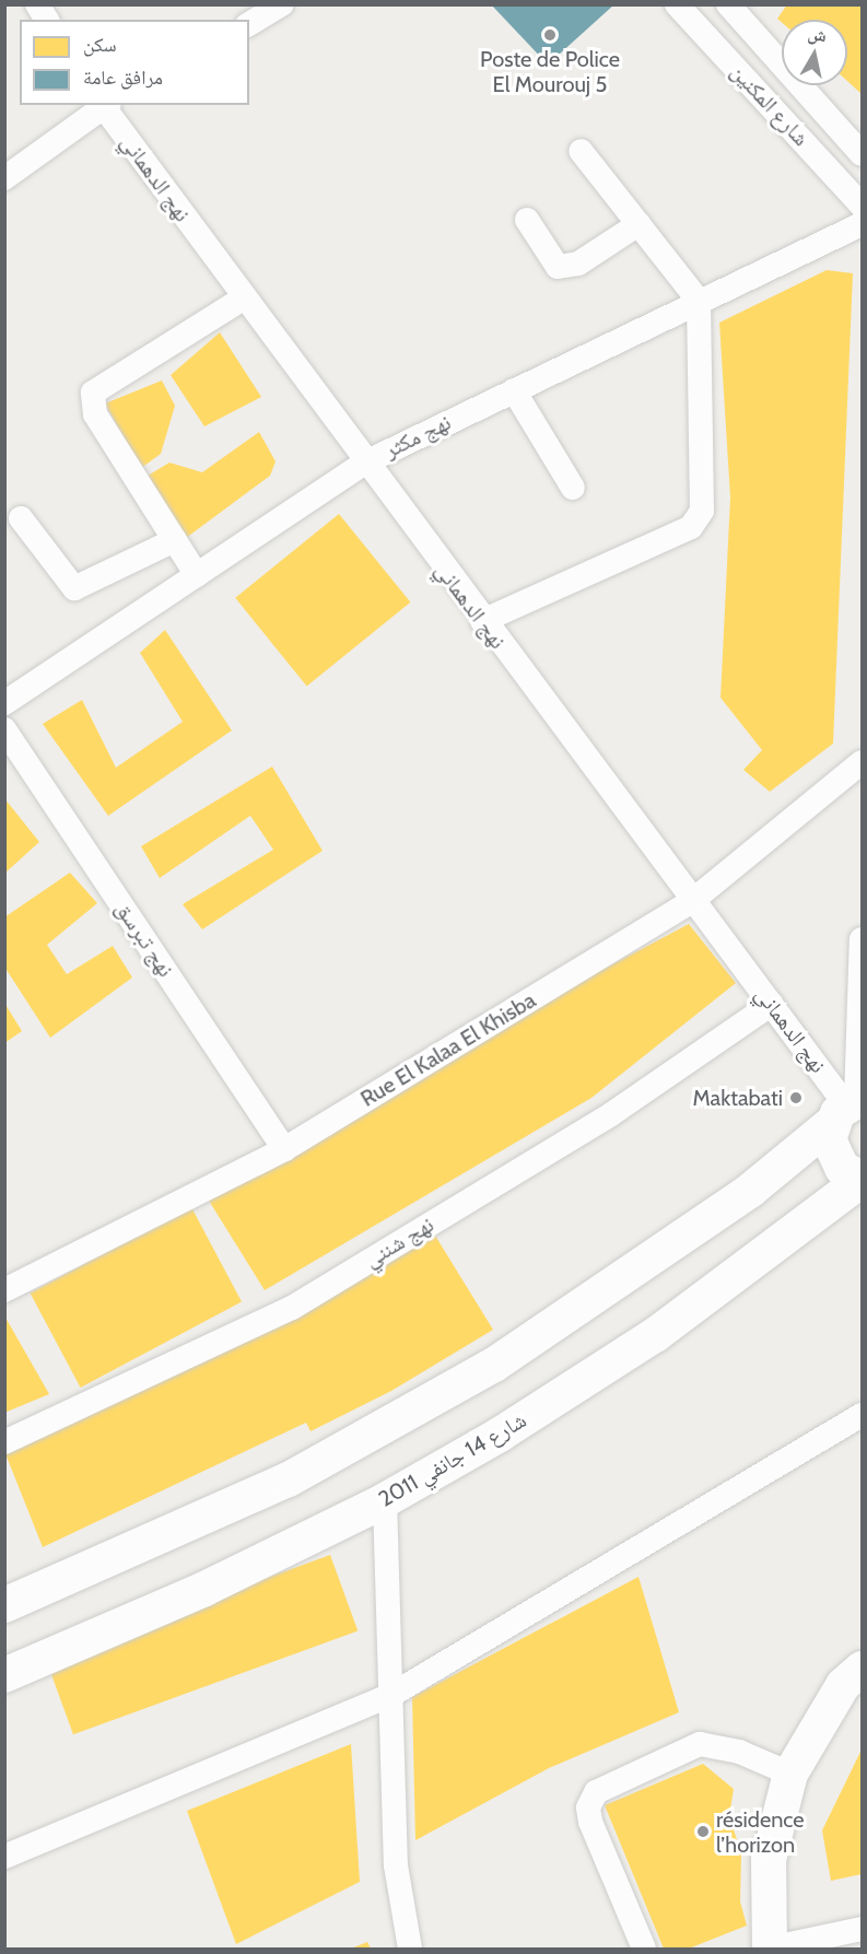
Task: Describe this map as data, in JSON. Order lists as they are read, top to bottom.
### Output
{
  "streets": {
    "street": [
      "شارع المكنين",
      "نهج الدهماني",
      "نهج مكثر",
      "نهج تبرسق",
      "Rue El Kalaa El Khisba",
      "نهج شنني",
      "شارع 14 جانفي 2011"
    ]
  },
  "crossings": [
    ["نهج الدهماني", "نهج مكثر"],
    ["نهج الدهماني", "Rue El Kalaa El Khisba"],
    ["نهج الدهماني", "نهج شنني"],
    ["نهج تبرسق", "Rue El Kalaa El Khisba"]
  ],
  "places": ["Poste de Police El Mourouj 5", "Maktabati", "résidence l’horizon"],
  "legend": ["سكن", "مرافق عامة"],
  "north": "top"
}
